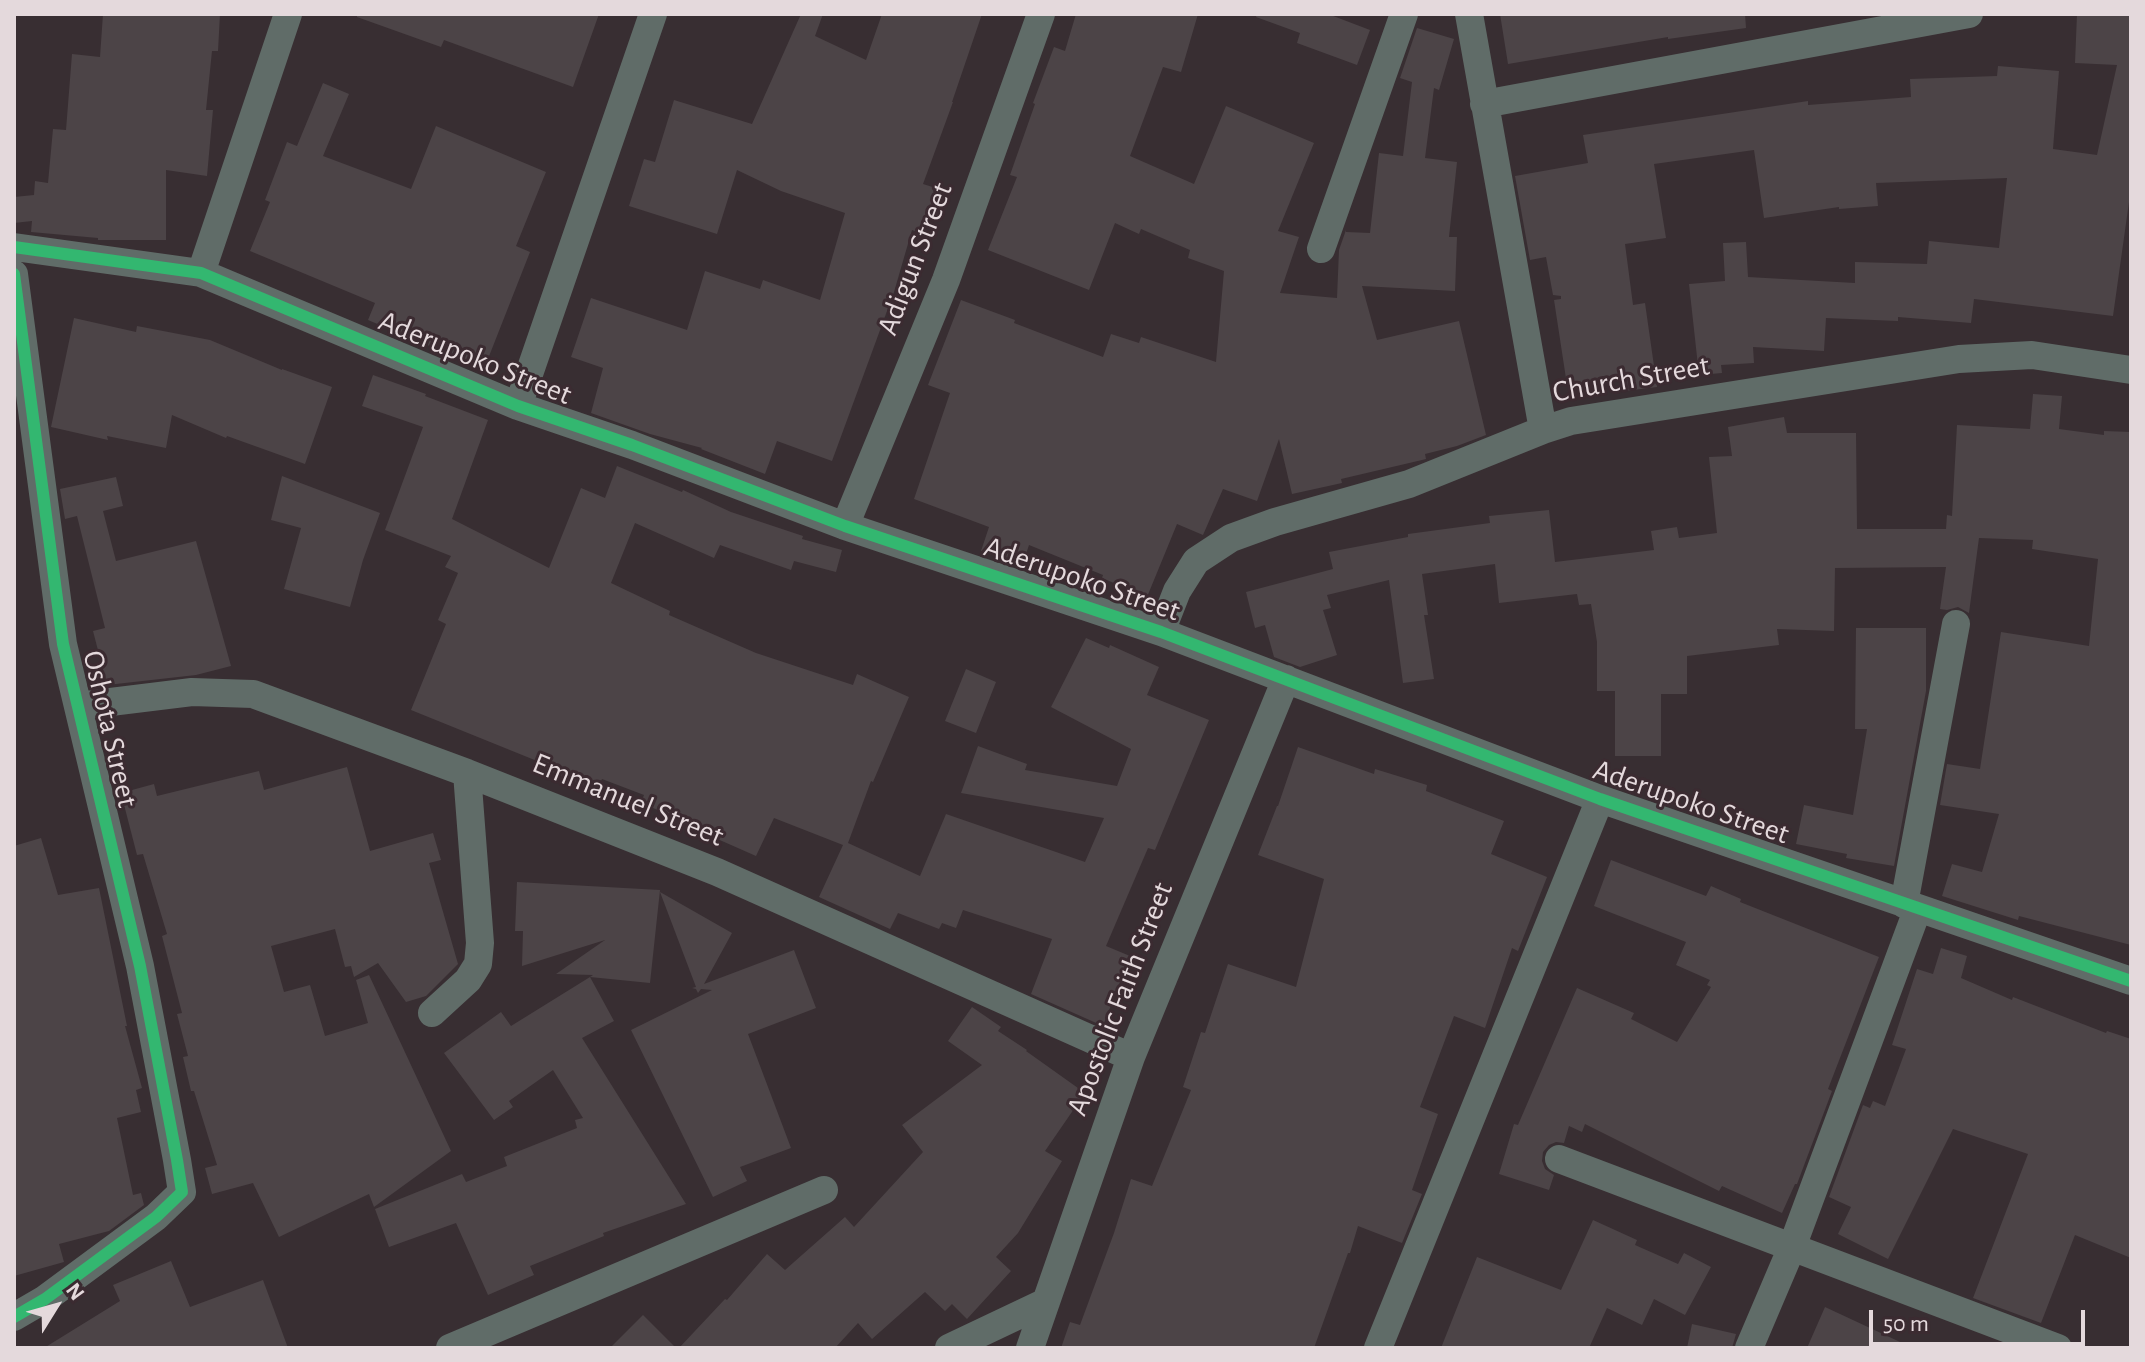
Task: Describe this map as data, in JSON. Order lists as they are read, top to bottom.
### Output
{
  "streets": {
    "street": [
      "Adigun Street",
      "Aderupoko Street",
      "Church Street",
      "Oshota Street",
      "Emmanuel Street",
      "Apostolic Faith Street"
    ]
  },
  "crossings": [
    ["Adigun Street", "Aderupoko Street"],
    ["Aderupoko Street", "Church Street"],
    ["Aderupoko Street", "Apostolic Faith Street"],
    ["Oshota Street", "Emmanuel Street"],
    ["Emmanuel Street", "Apostolic Faith Street"]
  ],
  "scale_bar": "50 m",
  "north": "top right"
}
